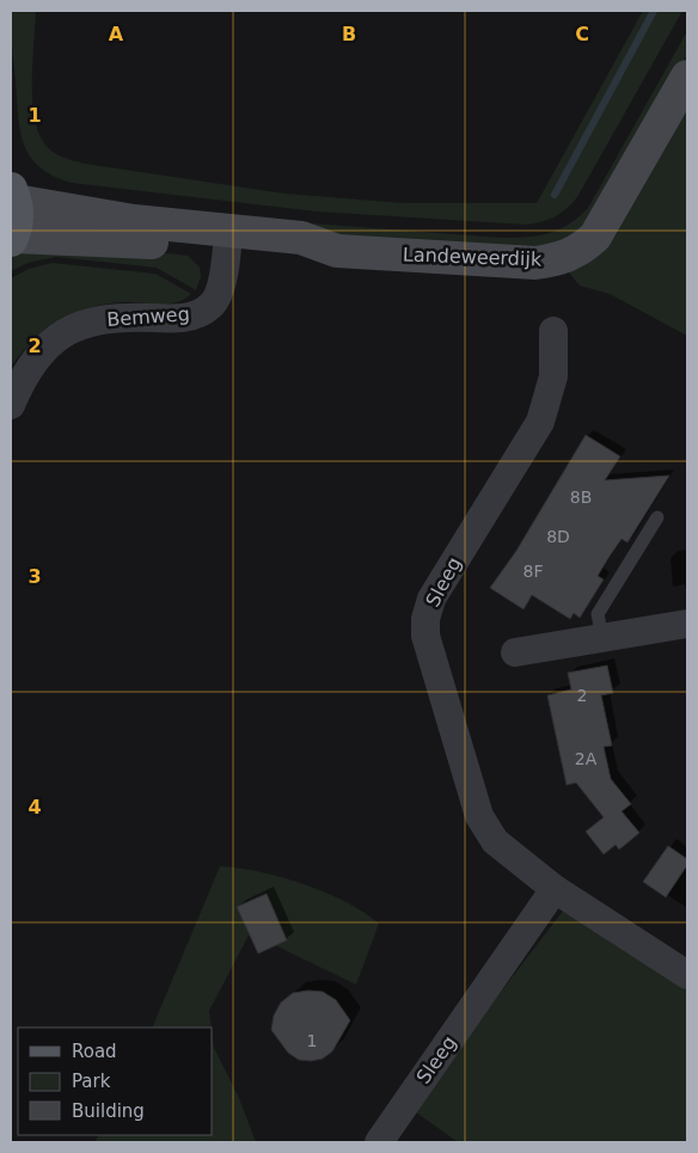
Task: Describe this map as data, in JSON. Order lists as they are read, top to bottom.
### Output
{
  "streets": {
    "street": ["Landeweerdijk", "Bemweg", "Sleeg"]
  },
  "crossings": [
    ["Landeweerdijk", "Bemweg"]
  ],
  "house_numbers": [
    "8B",
    "8D",
    "8F",
    "2",
    "2A",
    "1"
  ],
  "legend": ["Road", "Park", "Building"],
  "grid": {
    "columns": ["A", "B", "C"],
    "rows": [
      "1",
      "2",
      "3",
      "4"
    ]
  }
}
